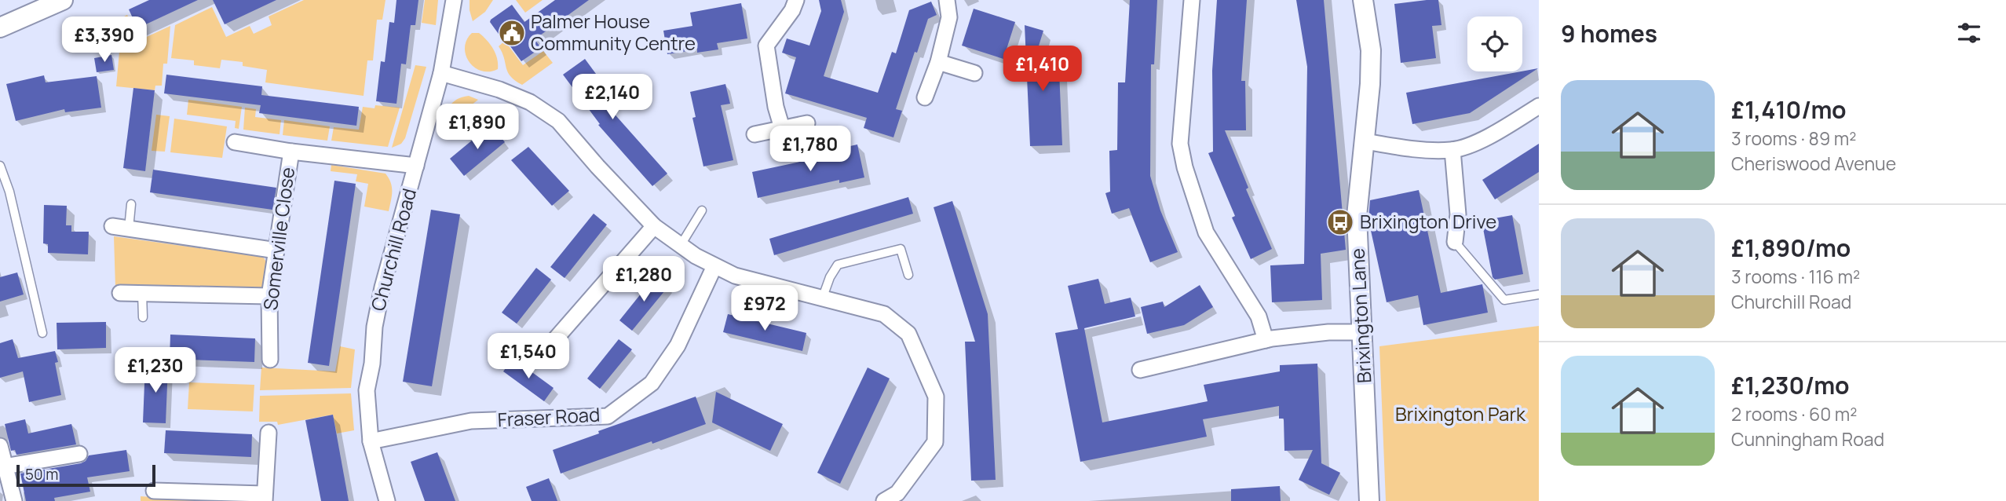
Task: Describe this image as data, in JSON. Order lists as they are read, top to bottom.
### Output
{
  "streets": {
    "street": [
      "Somerville Close",
      "Churchill Road",
      "Brixington Lane",
      "Fraser Road"
    ]
  },
  "crossings": [
    ["Somerville Close", "Churchill Road"],
    ["Churchill Road", "Fraser Road"]
  ],
  "parks": ["Brixington Park"],
  "places": {
    "public building": ["Palmer House Community Centre"],
    "bus stop": ["Brixington Drive"]
  },
  "scale_bar": "50 m",
  "page": {
    "heading": "9 homes",
    "price": [
      "£3,390",
      "£1,410",
      "£2,140",
      "£1,890",
      "£1,780",
      "£1,280",
      "£972",
      "£1,540",
      "£1,230"
    ],
    "list": [
      {
        "name": "£1,410/mo",
        "note": "3 rooms · 89 m² · Cheriswood Avenue"
      },
      {
        "name": "£1,890/mo",
        "note": "3 rooms · 116 m² · Churchill Road"
      },
      {
        "name": "£1,230/mo",
        "note": "2 rooms · 60 m² · Cunningham Road"
      }
    ],
    "scale": "50 m"
  }
}
